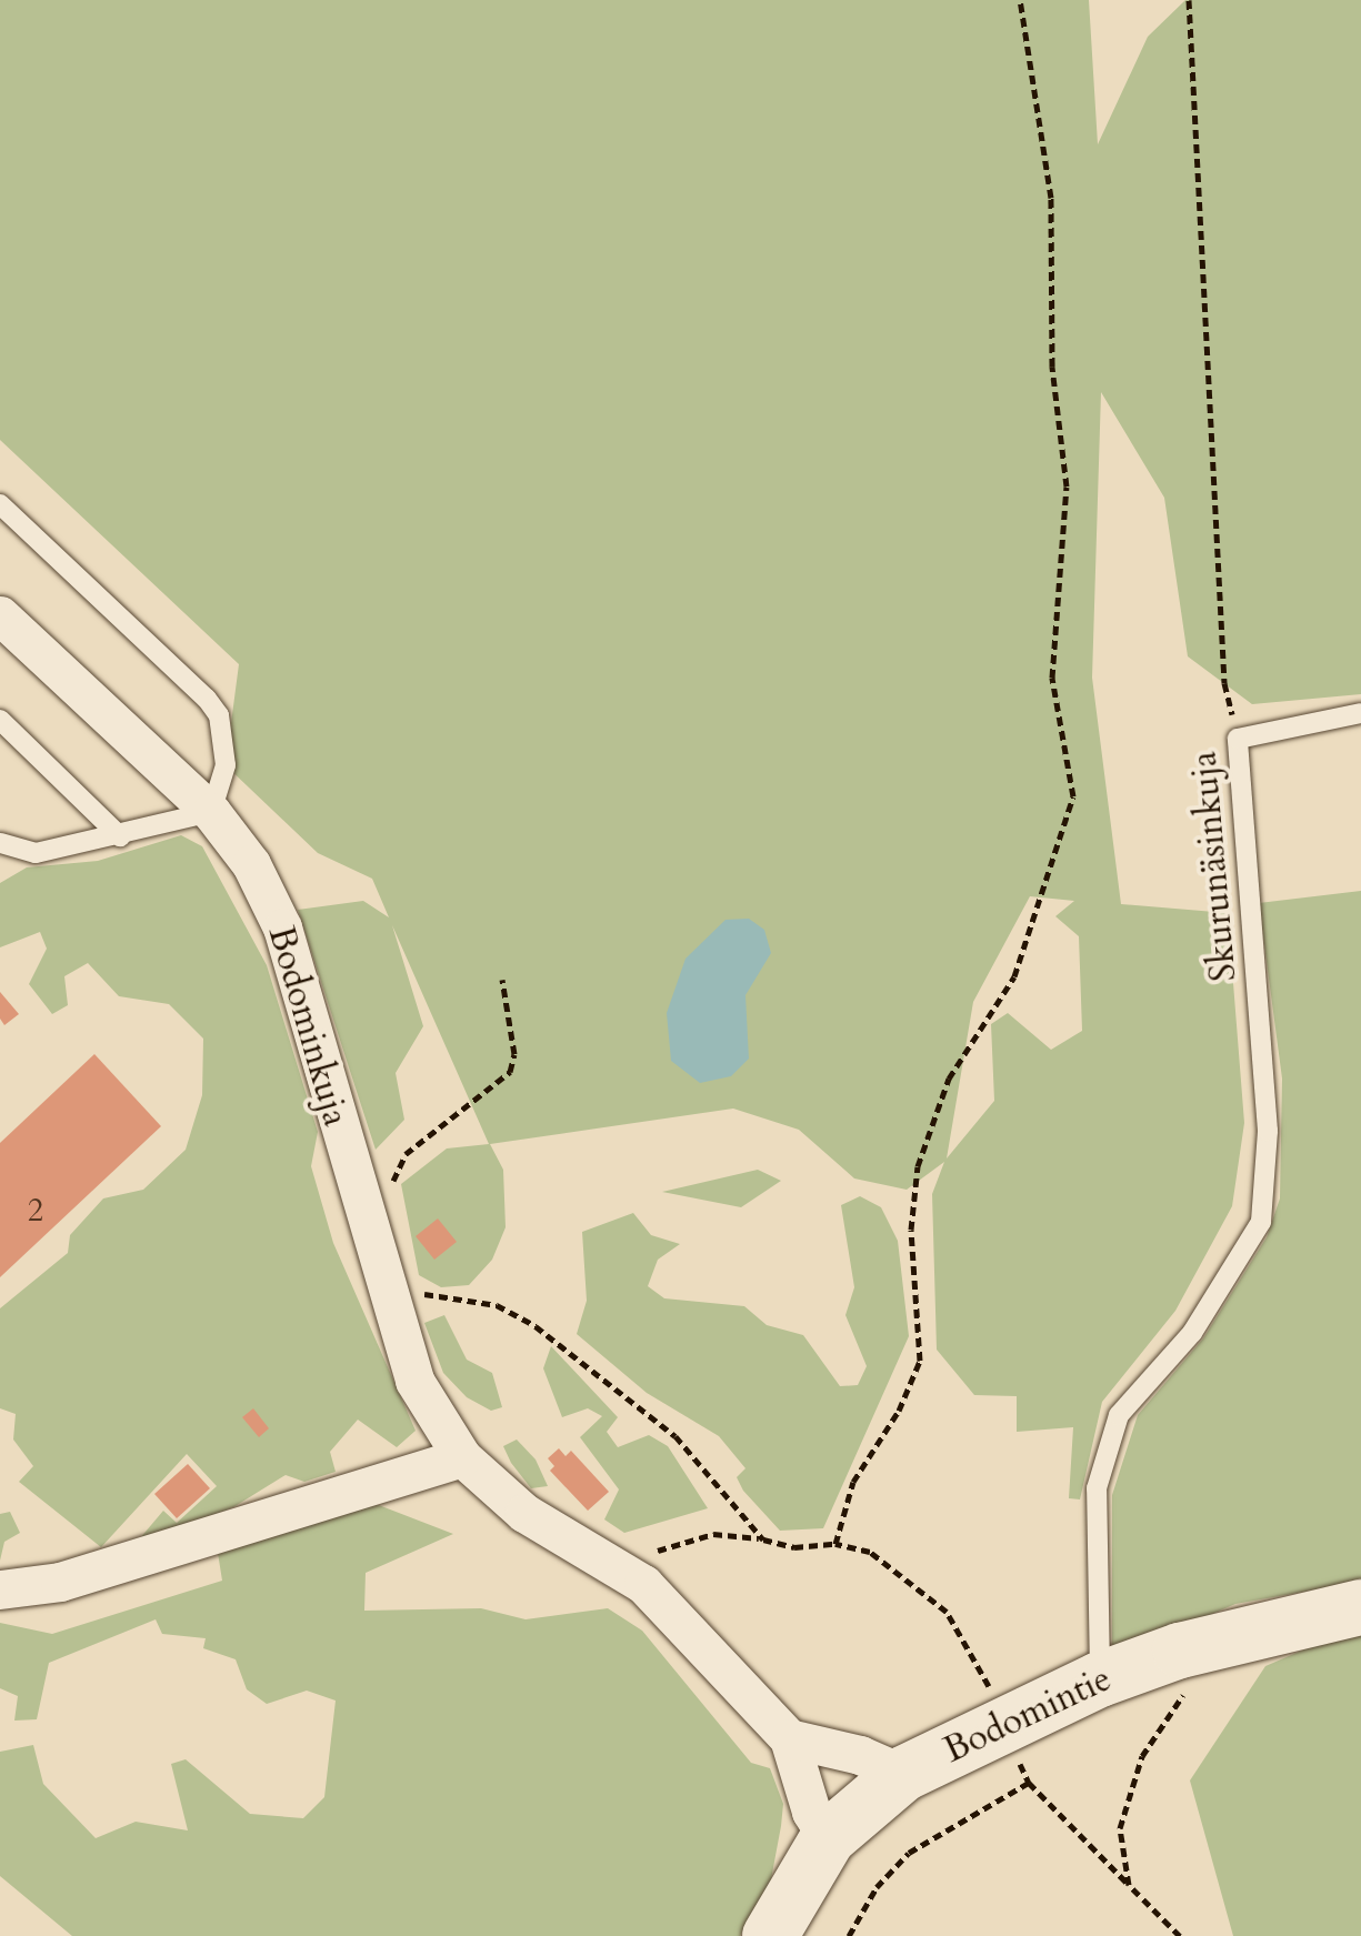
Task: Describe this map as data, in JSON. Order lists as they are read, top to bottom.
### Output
{
  "streets": {
    "street": ["Bodominkuja", "Bodomintie"],
    "lane": ["Skurunäsinkuja"]
  },
  "crossings": [
    ["Skurunäsinkuja", "Bodomintie"],
    ["Bodominkuja", "Bodomintie"]
  ],
  "house_numbers": ["2"]
}
